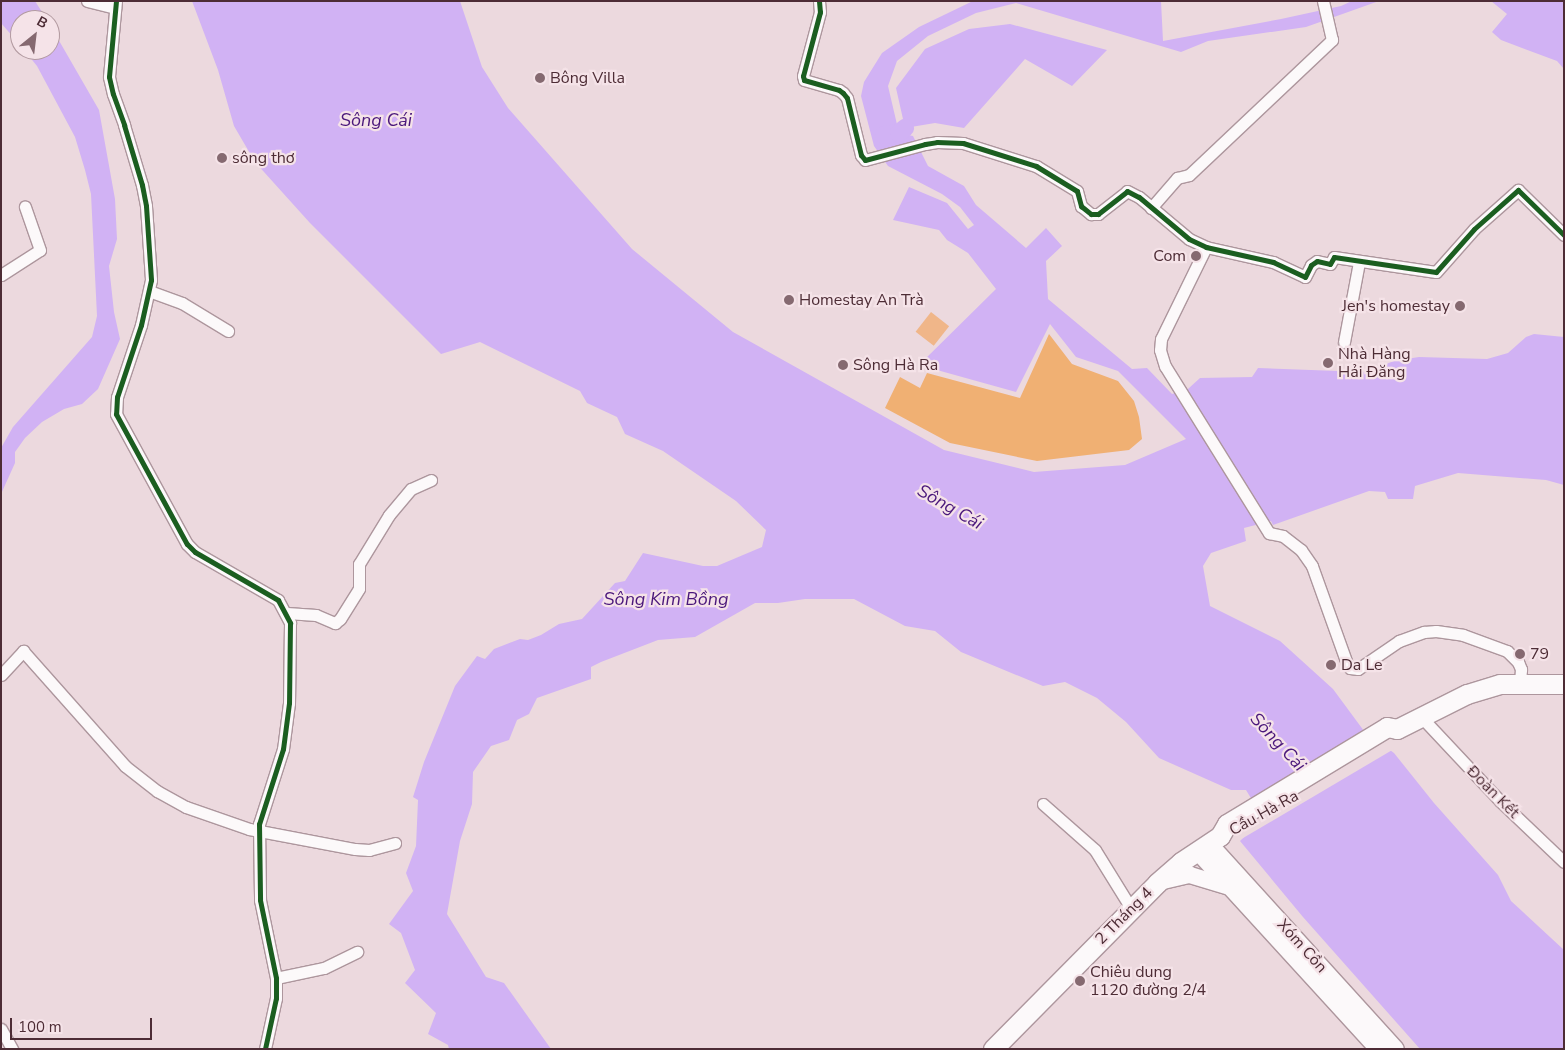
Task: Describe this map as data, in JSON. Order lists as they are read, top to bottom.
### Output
{
  "streets": {
    "main road": ["Cầu Hà Ra", "2 Tháng 4"],
    "street": ["Đoàn Kết", "Xóm Cồn"]
  },
  "crossings": [
    ["Cầu Hà Ra", "2 Tháng 4"],
    ["Cầu Hà Ra", "Xóm Cồn"],
    ["2 Tháng 4", "Xóm Cồn"]
  ],
  "water": ["Sông Cái", "Sông Kim Bồng"],
  "places": [
    "Bông Villa",
    "sông thơ",
    "Com",
    "Homestay An Trà",
    "Jen's homestay",
    "Nhà Hàng Hải Đăng",
    "Sông Hà Ra",
    "79",
    "Da Le",
    "Chiêu dung 1120 đường 2/4"
  ],
  "scale_bar": "100 m",
  "north": "top right"
}
